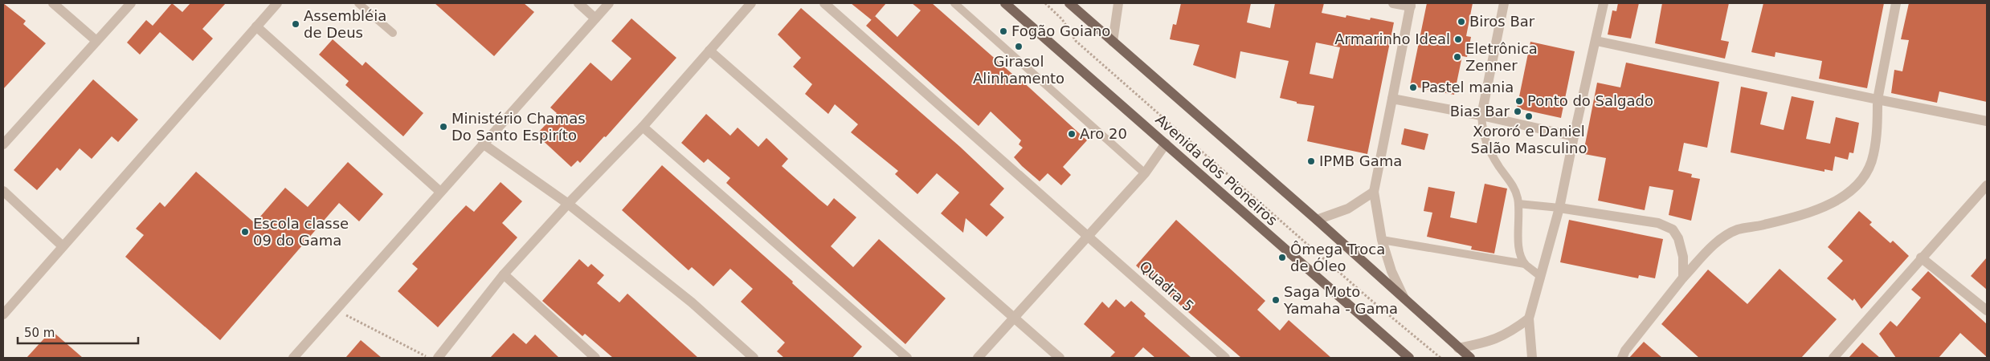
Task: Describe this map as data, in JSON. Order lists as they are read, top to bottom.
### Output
{
  "streets": {
    "main road": ["Avenida dos Pioneiros"],
    "street": ["Quadra 5"]
  },
  "places": [
    "Biros Bar",
    "Assembléia de Deus",
    "Fogão Goiano",
    "Armarinho Ideal",
    "Girasol Alinhamento",
    "Eletrônica Zenner",
    "Pastel mania",
    "Ponto do Salgado",
    "Bias Bar",
    "Xororó e Daniel Salão Masculino",
    "Ministério Chamas Do Santo Espiríto",
    "Aro 20",
    "IPMB Gama",
    "Escola classe 09 do Gama",
    "Ômega Troca de Óleo",
    "Saga Moto Yamaha - Gama"
  ],
  "scale_bar": "50 m"
}
